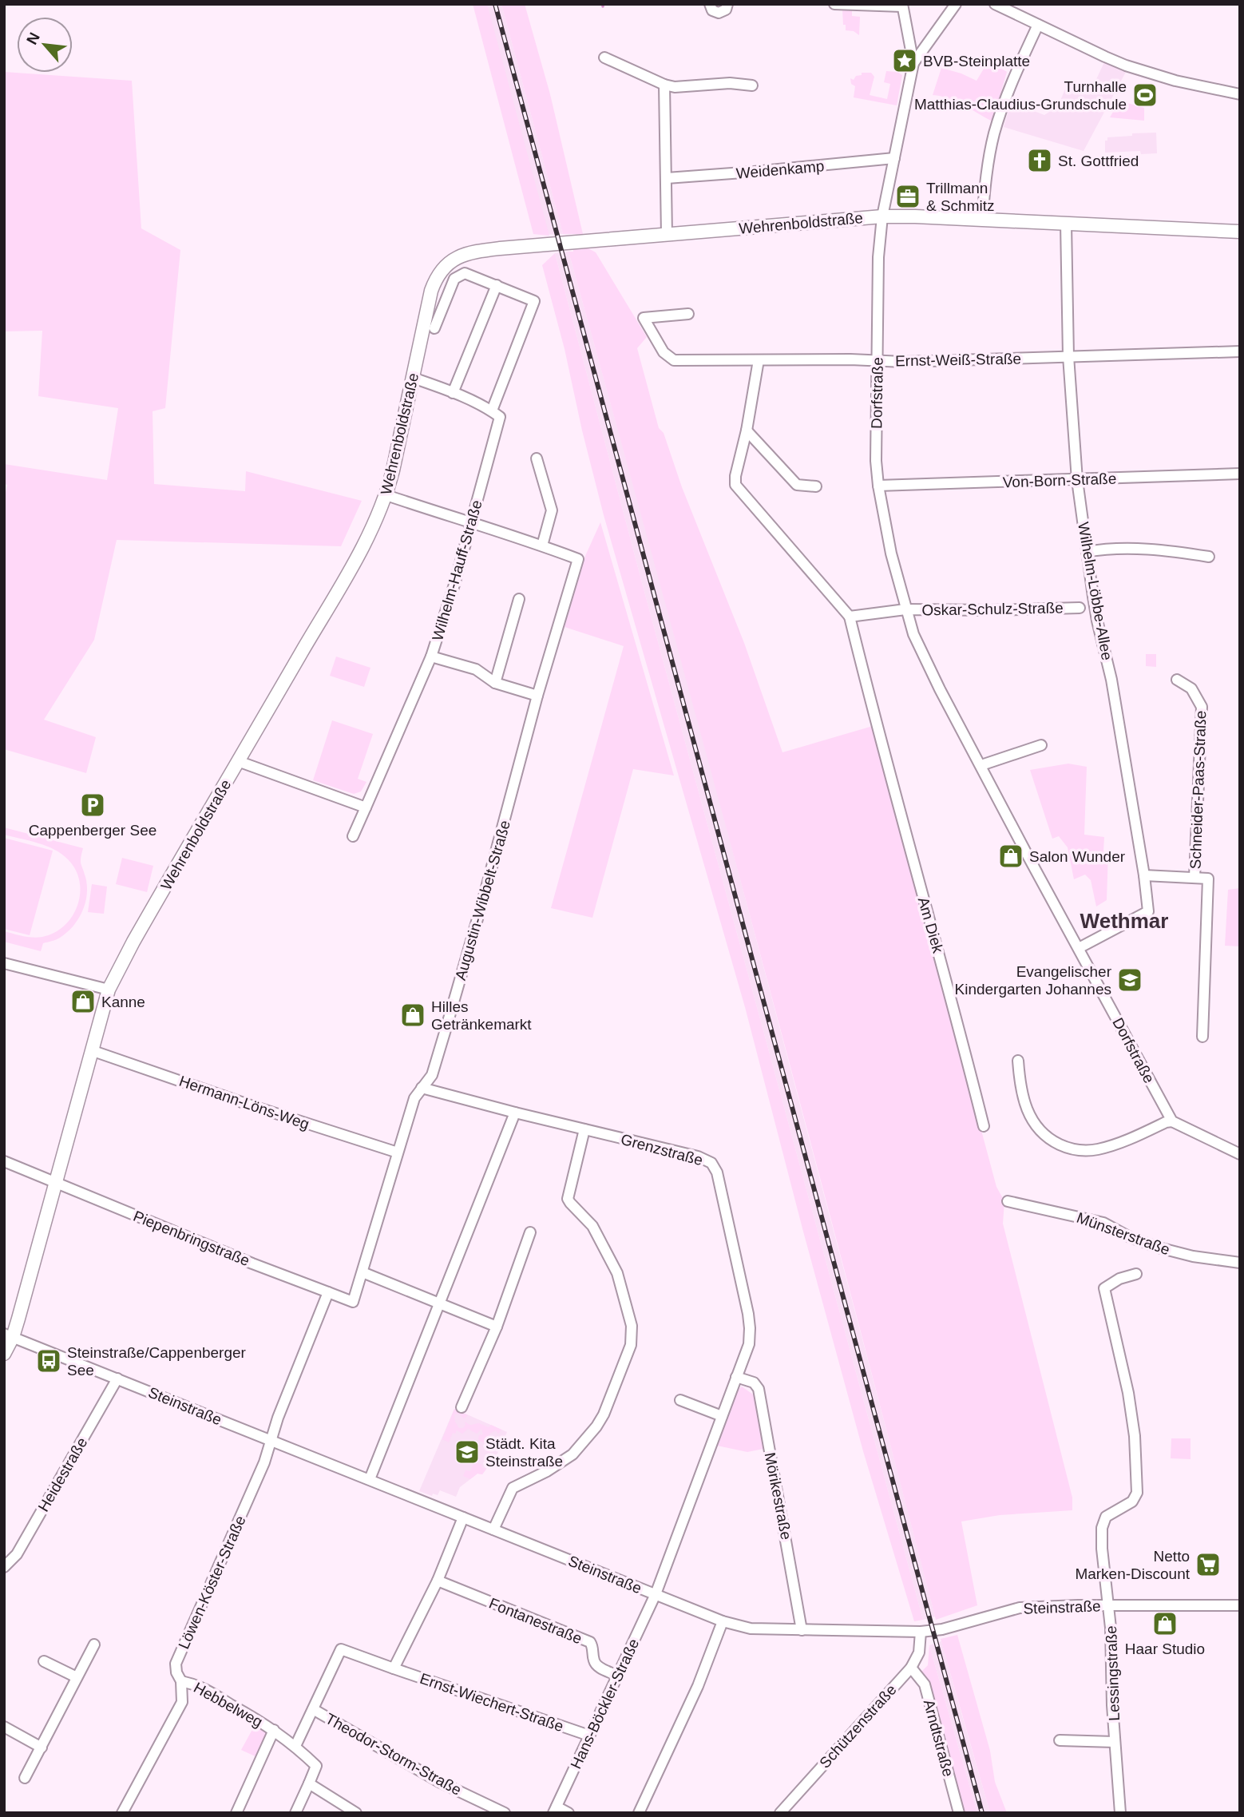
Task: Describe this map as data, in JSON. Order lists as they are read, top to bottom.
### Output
{
  "streets": {
    "street": [
      "Weidenkamp",
      "Wehrenboldstraße",
      "Ernst-Weiß-Straße",
      "Dorfstraße",
      "Von-Born-Straße",
      "Wilhelm-Hauff-Straße",
      "Wilhelm-Löbbe-Allee",
      "Oskar-Schulz-Straße",
      "Schneider-Paas-Straße",
      "Augustin-Wibbelt-Straße",
      "Am Diek",
      "Hermann-Löns-Weg",
      "Grenzstraße",
      "Münsterstraße",
      "Piepenbringstraße",
      "Steinstraße",
      "Heidestraße",
      "Mörikestraße",
      "Löwen-Köster-Straße",
      "Fontanestraße",
      "Lessingstraße",
      "Ernst-Wiechert-Straße",
      "Hans-Böckler-Straße",
      "Hebbelweg",
      "Schützenstraße",
      "Arndtstraße",
      "Theodor-Storm-Straße"
    ]
  },
  "crossings": [
    ["Weidenkamp", "Dorfstraße"],
    ["Wehrenboldstraße", "Dorfstraße"],
    ["Wehrenboldstraße", "Wilhelm-Löbbe-Allee"],
    ["Wehrenboldstraße", "Augustin-Wibbelt-Straße"],
    ["Wehrenboldstraße", "Hermann-Löns-Weg"],
    ["Wehrenboldstraße", "Piepenbringstraße"],
    ["Wehrenboldstraße", "Steinstraße"],
    ["Ernst-Weiß-Straße", "Dorfstraße"],
    ["Ernst-Weiß-Straße", "Wilhelm-Löbbe-Allee"],
    ["Dorfstraße", "Von-Born-Straße"],
    ["Dorfstraße", "Wilhelm-Löbbe-Allee"],
    ["Dorfstraße", "Oskar-Schulz-Straße"],
    ["Von-Born-Straße", "Wilhelm-Löbbe-Allee"],
    ["Wilhelm-Hauff-Straße", "Augustin-Wibbelt-Straße"],
    ["Wilhelm-Löbbe-Allee", "Schneider-Paas-Straße"],
    ["Oskar-Schulz-Straße", "Am Diek"],
    ["Augustin-Wibbelt-Straße", "Hermann-Löns-Weg"],
    ["Augustin-Wibbelt-Straße", "Grenzstraße"],
    ["Augustin-Wibbelt-Straße", "Piepenbringstraße"],
    ["Grenzstraße", "Steinstraße"],
    ["Grenzstraße", "Mörikestraße"],
    ["Grenzstraße", "Hans-Böckler-Straße"],
    ["Steinstraße", "Heidestraße"],
    ["Steinstraße", "Mörikestraße"],
    ["Steinstraße", "Löwen-Köster-Straße"],
    ["Steinstraße", "Lessingstraße"],
    ["Steinstraße", "Hans-Böckler-Straße"],
    ["Steinstraße", "Schützenstraße"],
    ["Löwen-Köster-Straße", "Hebbelweg"],
    ["Fontanestraße", "Hans-Böckler-Straße"],
    ["Ernst-Wiechert-Straße", "Hans-Böckler-Straße"],
    ["Schützenstraße", "Arndtstraße"]
  ],
  "districts": ["Wethmar"],
  "places": {
    "place": ["BVB-Steinplatte"],
    "sports": ["Turnhalle Matthias-Claudius-Grundschule"],
    "church": ["St. Gottfried"],
    "office": ["Trillmann & Schmitz"],
    "parking": ["Cappenberger See"],
    "shop": [
      "Salon Wunder",
      "Kanne",
      "Hilles Getränkemarkt",
      "Haar Studio"
    ],
    "school or university": ["Evangelischer Kindergarten Johannes", "Städt. Kita Steinstraße"],
    "bus stop": ["Steinstraße/Cappenberger See"],
    "supermarket": ["Netto Marken-Discount"]
  },
  "north": "top left"
}
